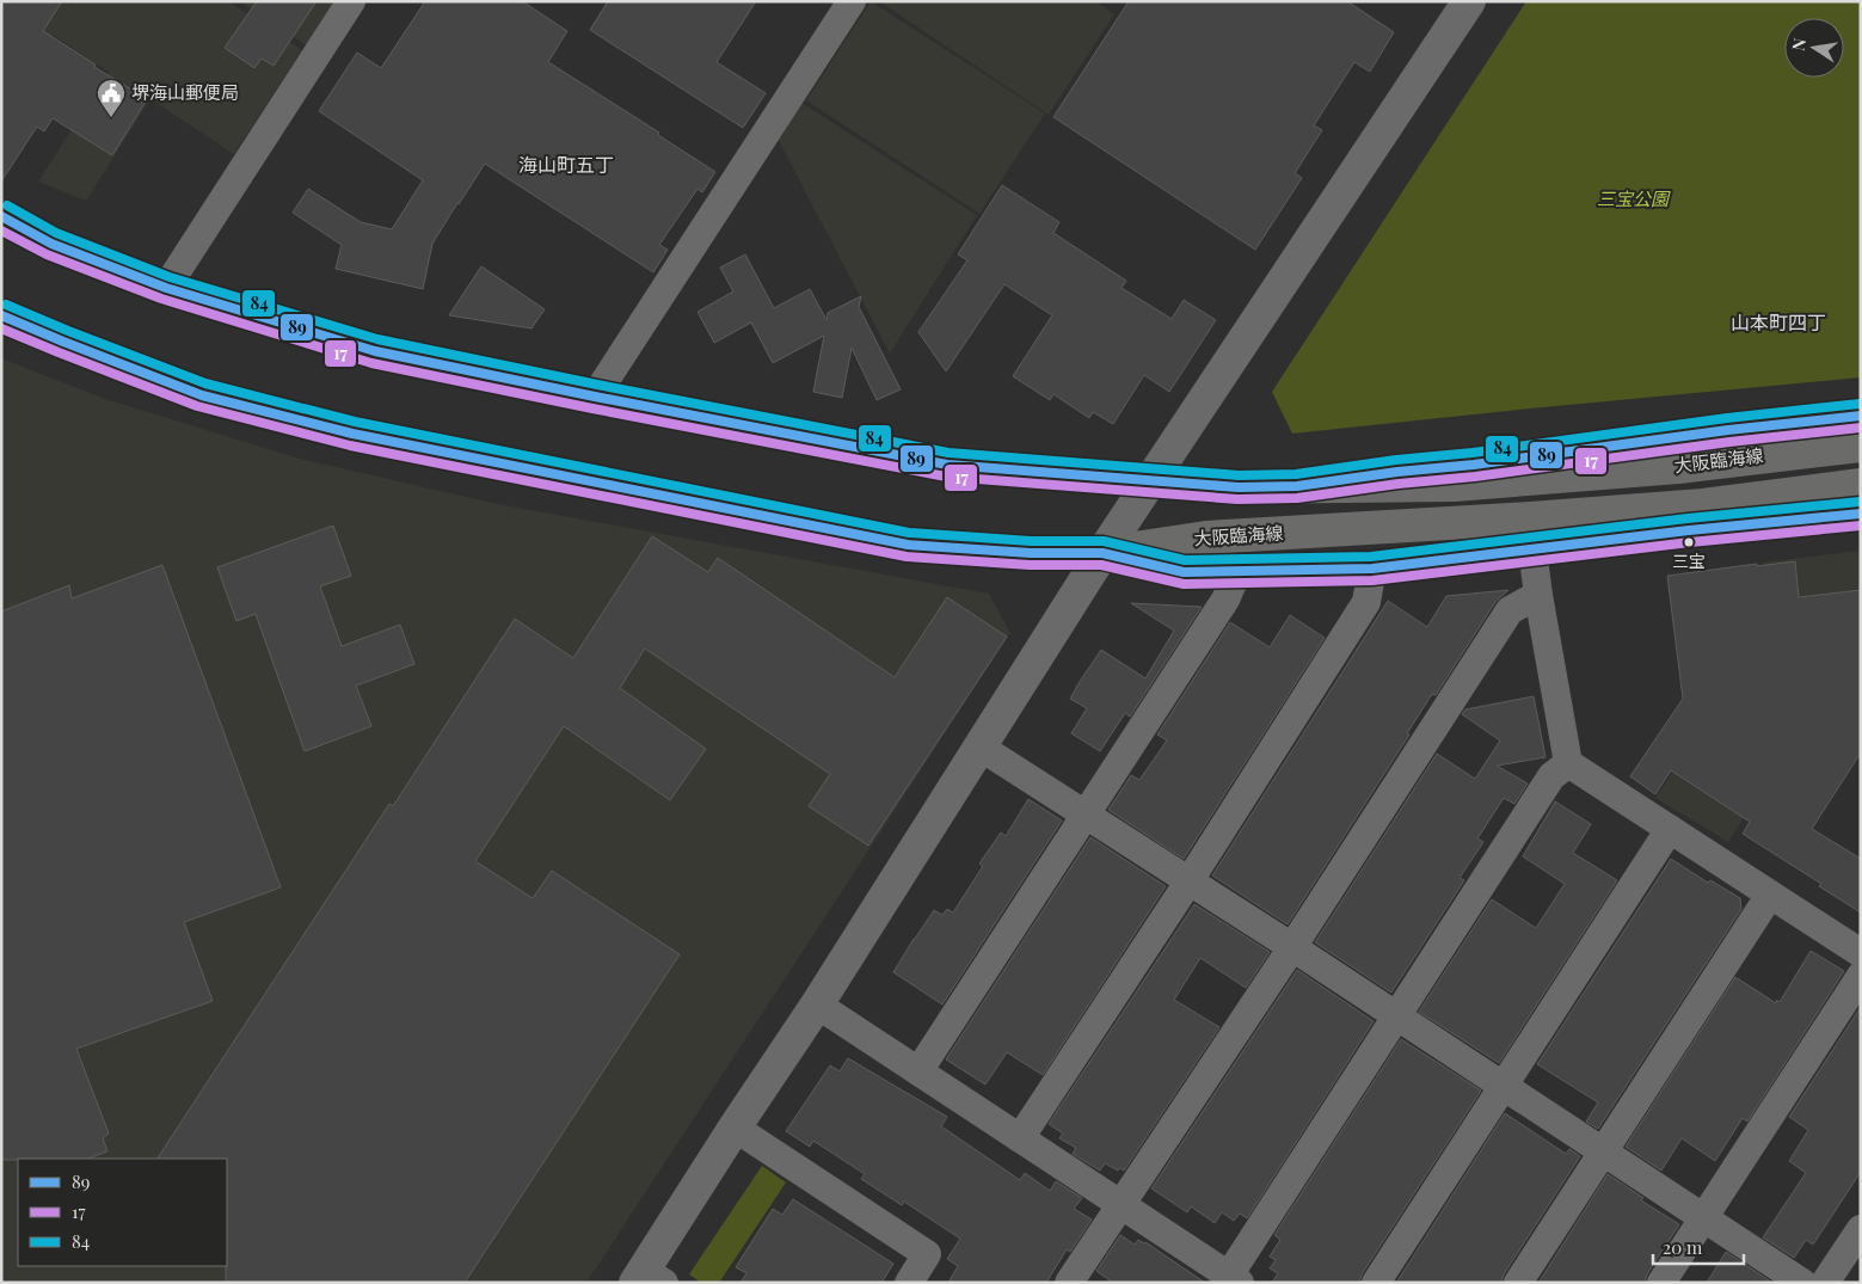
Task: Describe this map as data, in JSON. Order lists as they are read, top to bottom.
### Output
{
  "streets": {
    "main road": ["大阪臨海線"]
  },
  "districts": ["海山町五丁", "山本町四丁"],
  "parks": ["三宝公園"],
  "places": {
    "public building": ["堺海山郵便局"],
    "other": ["三宝"]
  },
  "lines": ["transit line 84", "transit line 89", "transit line 17"],
  "legend": ["89", "17", "84"],
  "scale_bar": "20 m",
  "north": "left"
}
